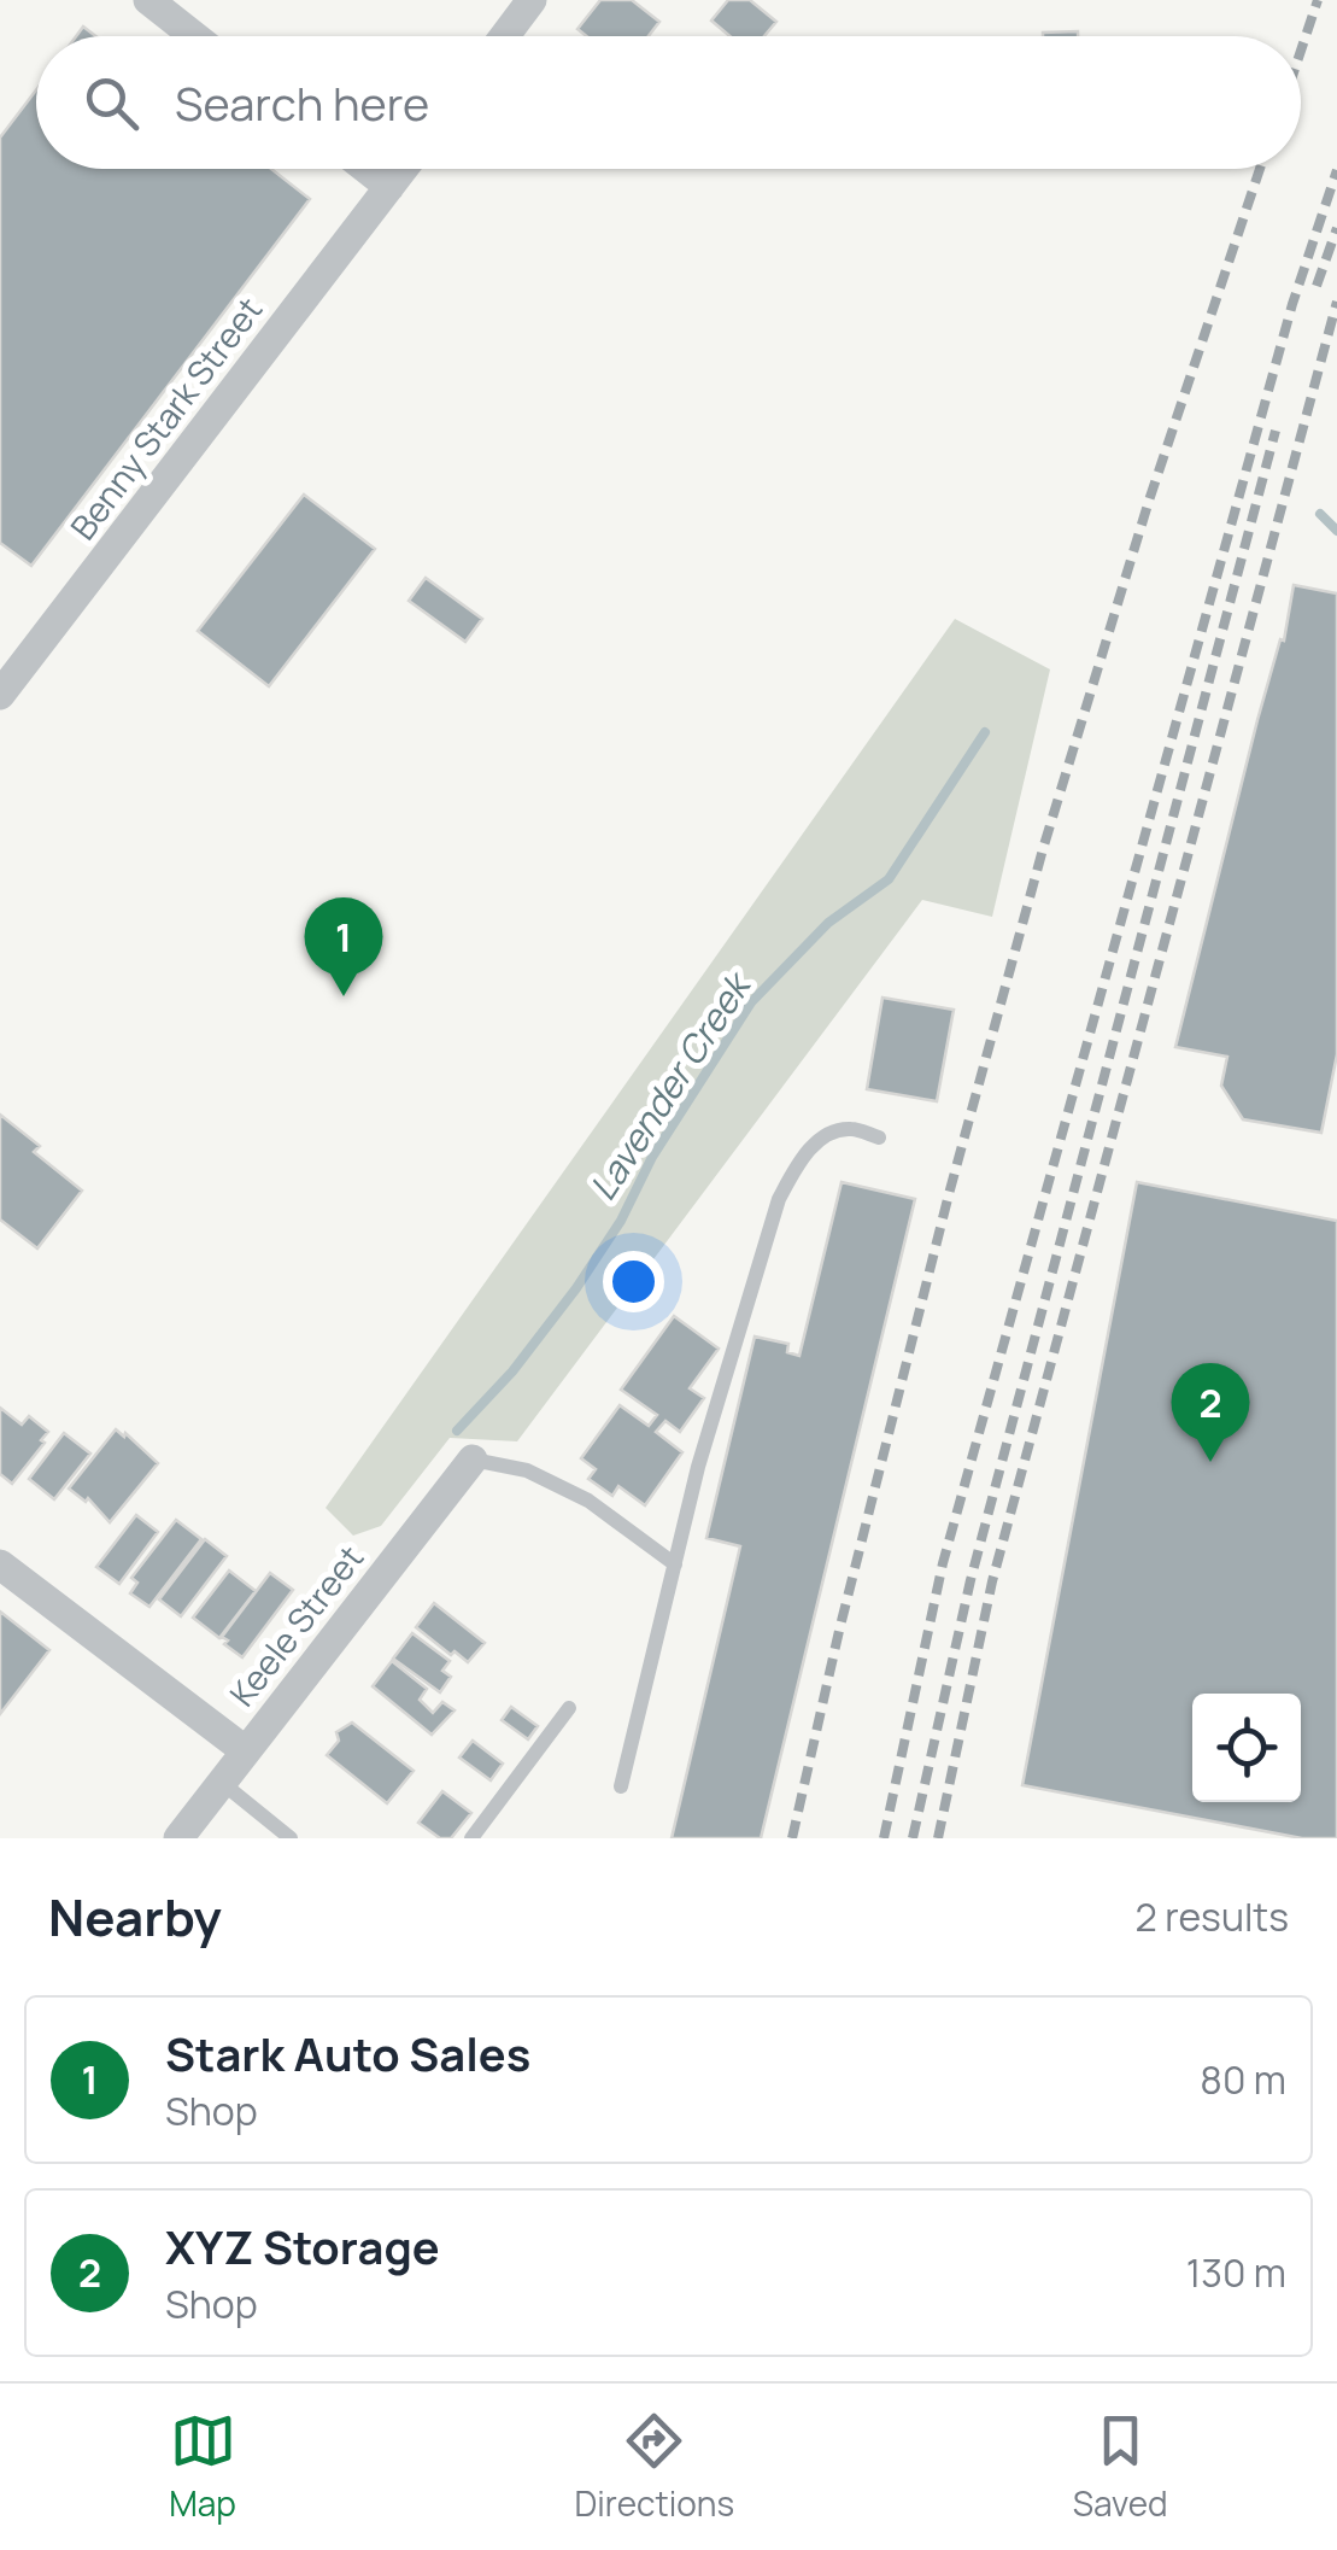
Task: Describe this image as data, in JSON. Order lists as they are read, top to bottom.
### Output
{
  "streets": {
    "street": ["Benny Stark Street", "Keele Street"]
  },
  "water": ["Lavender Creek"],
  "page": {
    "search": "Search here",
    "pins": ["1", "2"],
    "heading": ["Nearby", "2 results"],
    "list": [
      {
        "mark": "1",
        "name": "Stark Auto Sales",
        "note": "Shop",
        "value": "80 m"
      },
      {
        "mark": "2",
        "name": "XYZ Storage",
        "note": "Shop",
        "value": "130 m"
      }
    ],
    "nav": ["Map", "Directions", "Saved"]
  }
}
